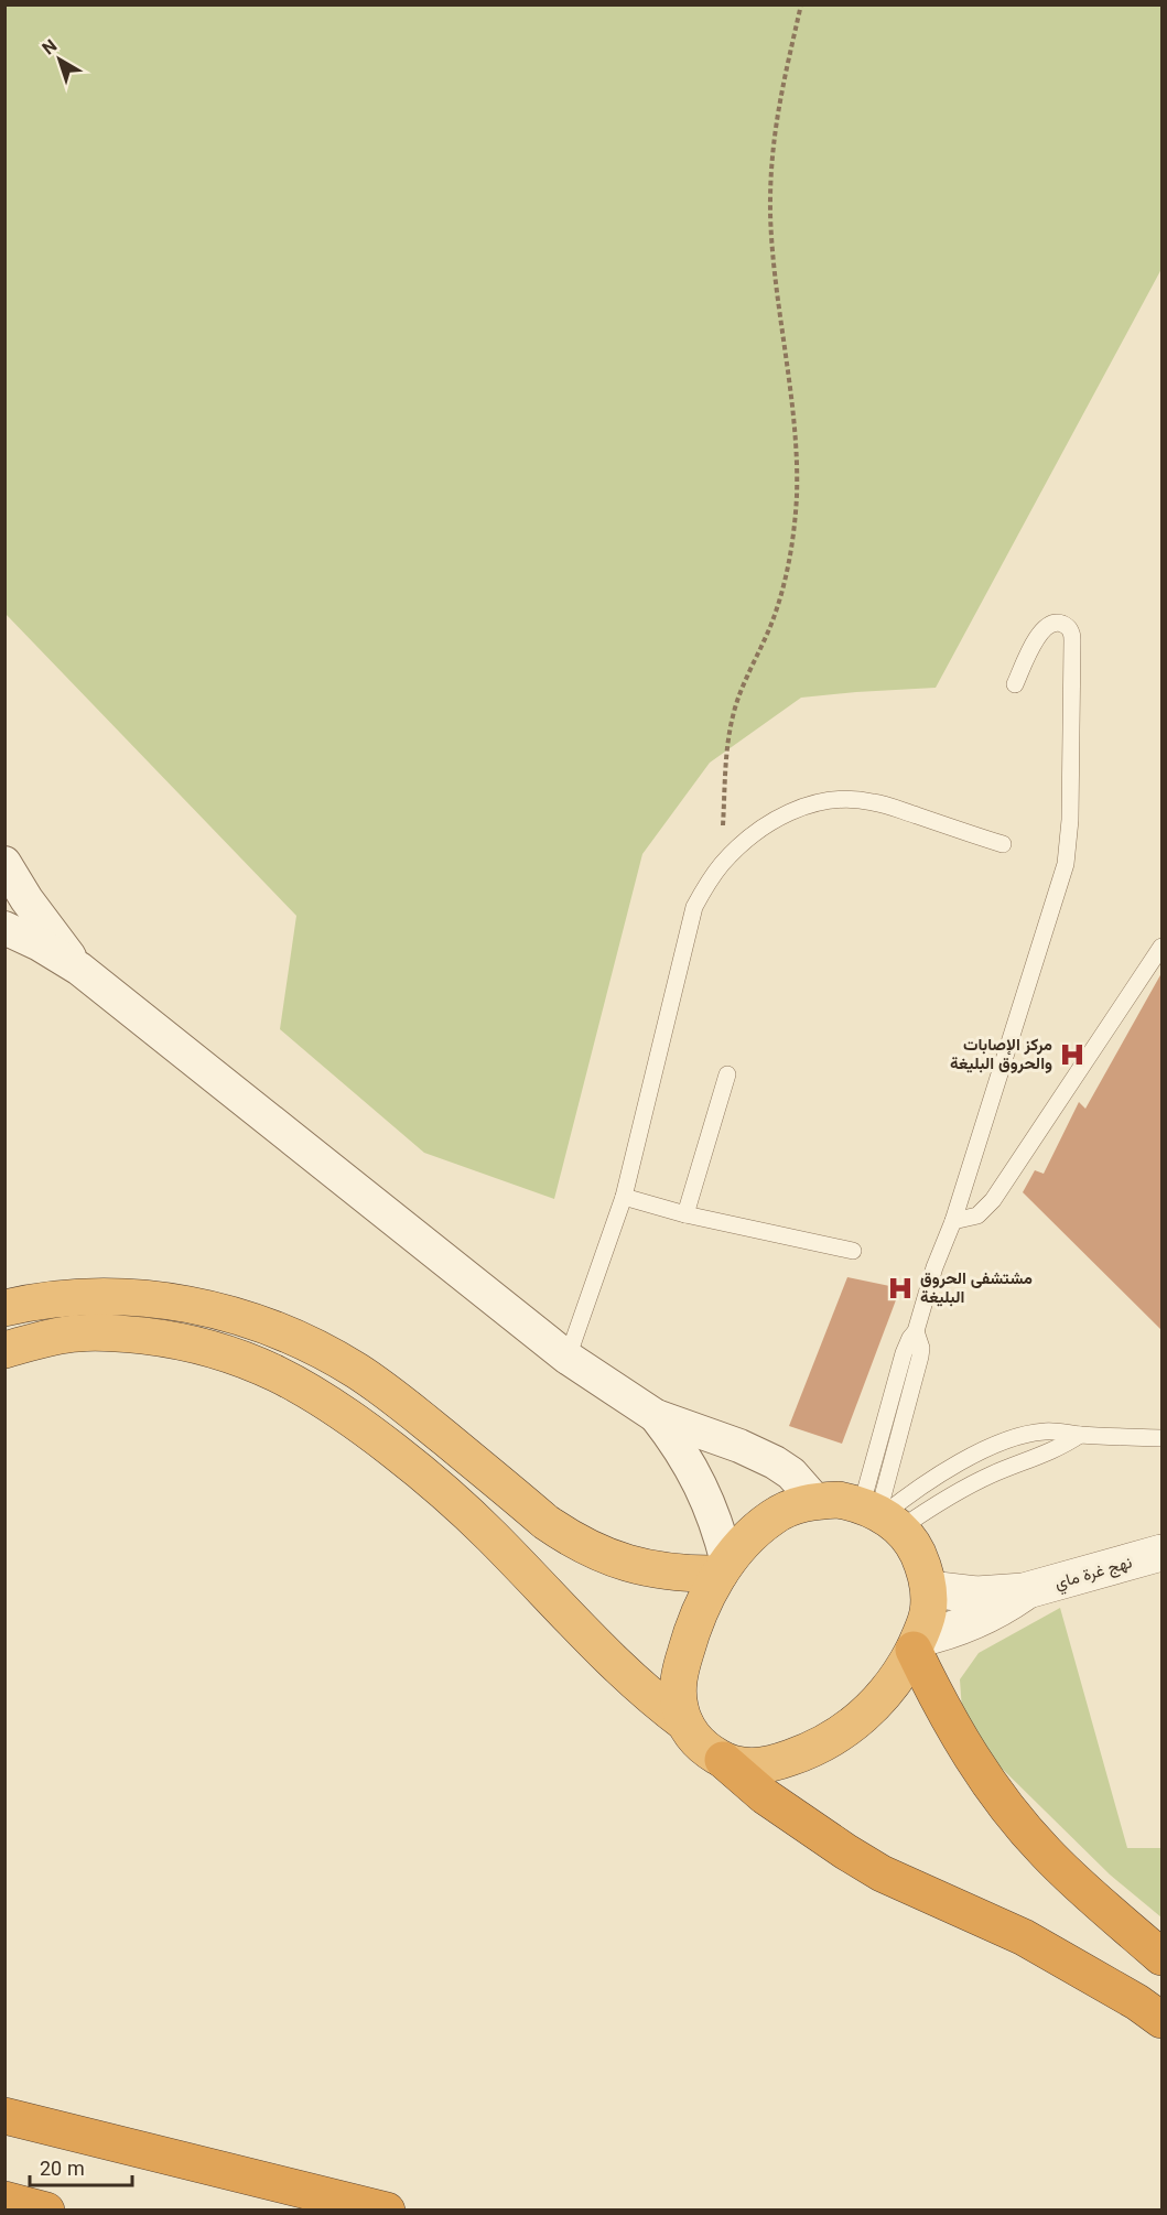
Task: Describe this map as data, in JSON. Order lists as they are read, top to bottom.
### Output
{
  "streets": {
    "street": ["نهج غرة ماي"]
  },
  "places": {
    "hospital": ["مركز الإصابات والحروق البليغة", "مشتشفى الحروق البليغة"]
  },
  "scale_bar": "20 m",
  "north": "top left"
}
